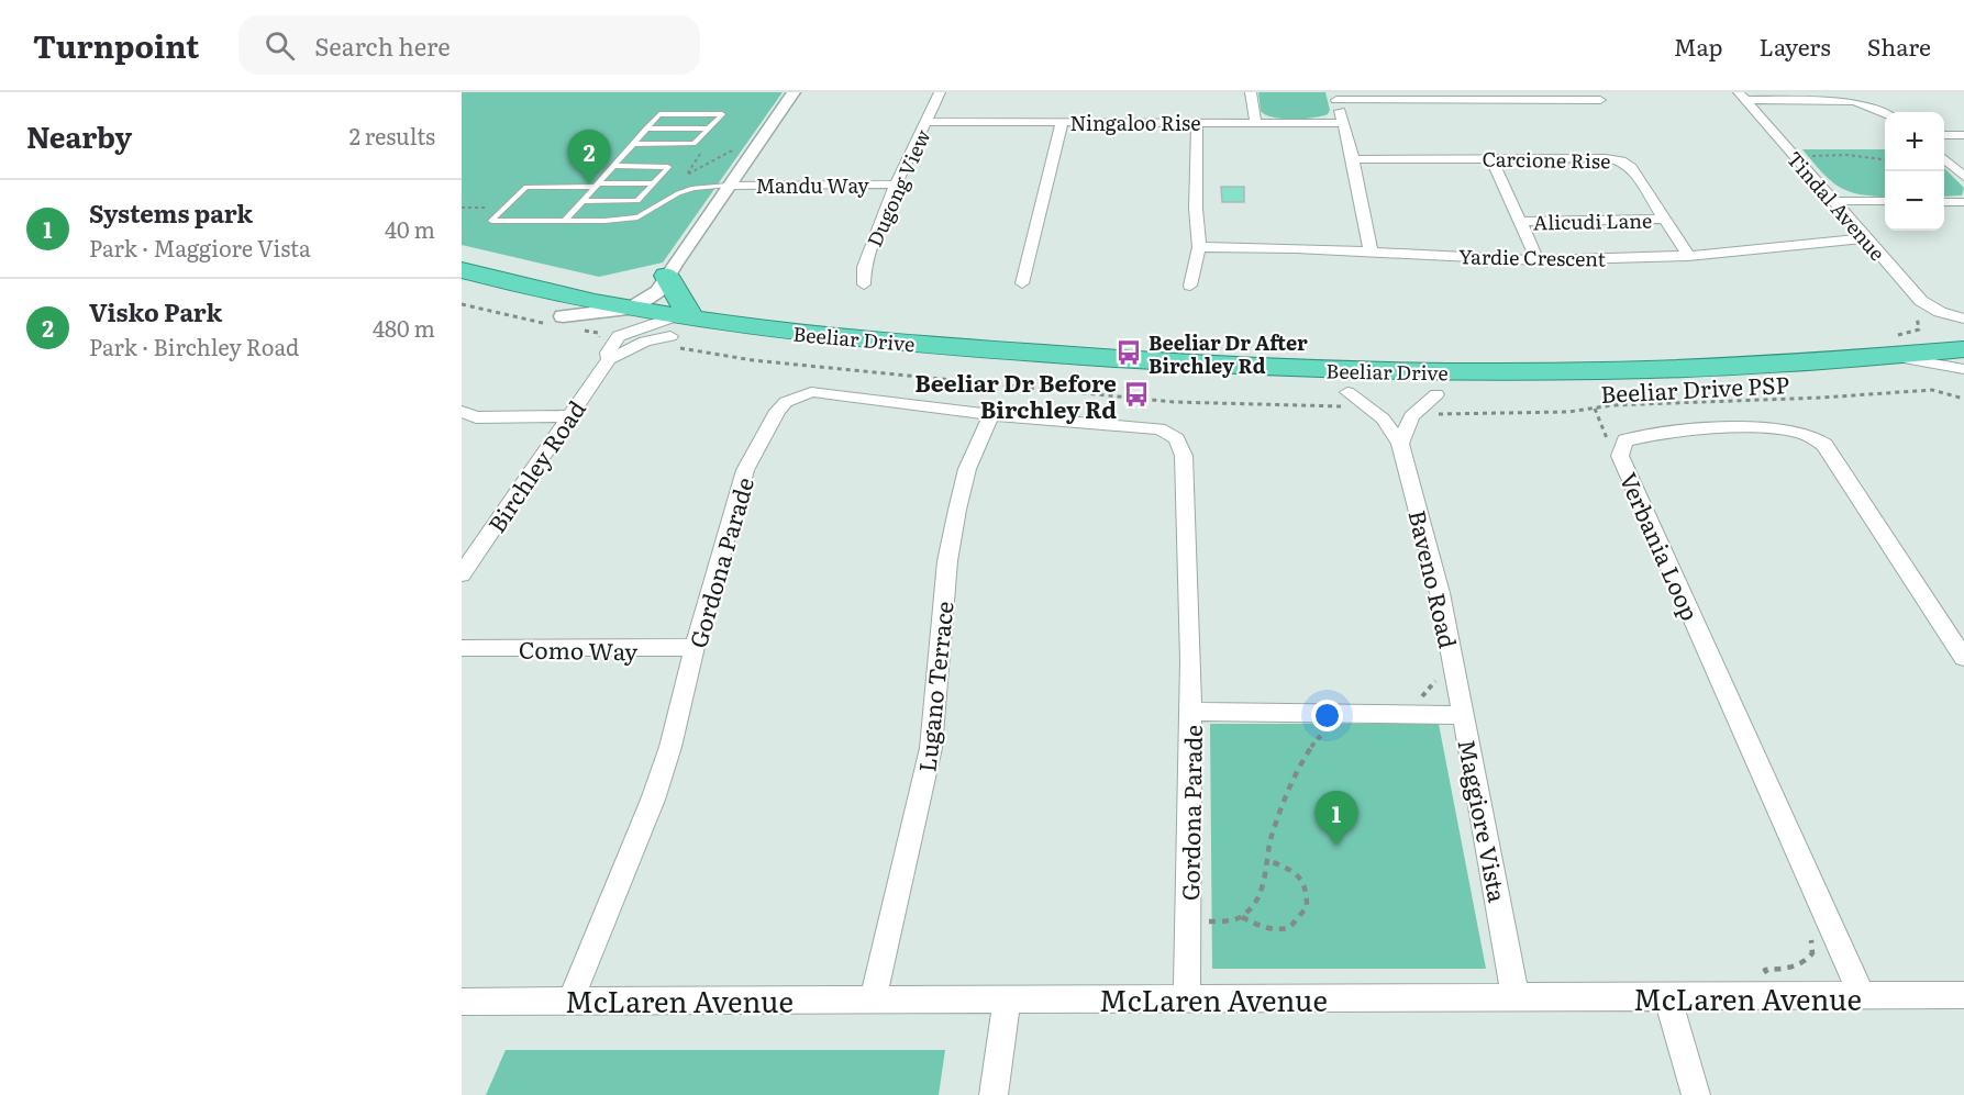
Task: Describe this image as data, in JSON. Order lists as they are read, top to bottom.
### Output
{
  "streets": {
    "highway": ["Beeliar Drive"],
    "street": [
      "Ningaloo Rise",
      "Carcione Rise",
      "Mandu Way",
      "Dugong View",
      "Tindal Avenue",
      "Alicudi Lane",
      "Yardie Crescent",
      "Birchley Road",
      "Verbania Loop",
      "Gordona Parade",
      "Baveno Road",
      "Como Way",
      "Lugano Terrace",
      "Maggiore Vista",
      "McLaren Avenue"
    ],
    "path": ["Beeliar Drive PSP"]
  },
  "crossings": [
    ["Ningaloo Rise", "Dugong View"],
    ["Carcione Rise", "Alicudi Lane"],
    ["Carcione Rise", "Yardie Crescent"],
    ["Mandu Way", "Dugong View"],
    ["Mandu Way", "Birchley Road"],
    ["Tindal Avenue", "Yardie Crescent"],
    ["Beeliar Drive", "Beeliar Drive PSP"],
    ["Beeliar Drive", "Birchley Road"],
    ["Beeliar Drive", "Baveno Road"],
    ["Verbania Loop", "McLaren Avenue"],
    ["Gordona Parade", "Como Way"],
    ["Gordona Parade", "Lugano Terrace"],
    ["Gordona Parade", "Maggiore Vista"],
    ["Gordona Parade", "McLaren Avenue"],
    ["Baveno Road", "Maggiore Vista"],
    ["Lugano Terrace", "McLaren Avenue"],
    ["Maggiore Vista", "McLaren Avenue"]
  ],
  "places": {
    "bus stop": ["Beeliar Dr After Birchley Rd", "Beeliar Dr Before Birchley Rd"]
  },
  "page": {
    "header": "Turnpoint",
    "search": "Search here",
    "nav": ["Map", "Layers", "Share"],
    "heading": ["Nearby", "2 results"],
    "map_buttons": ["+", "−"],
    "pins": ["2", "1"],
    "list": [
      {
        "mark": "1",
        "name": "Systems park",
        "note": "Park · Maggiore Vista",
        "value": "40 m"
      },
      {
        "mark": "2",
        "name": "Visko Park",
        "note": "Park · Birchley Road",
        "value": "480 m"
      }
    ]
  }
}
